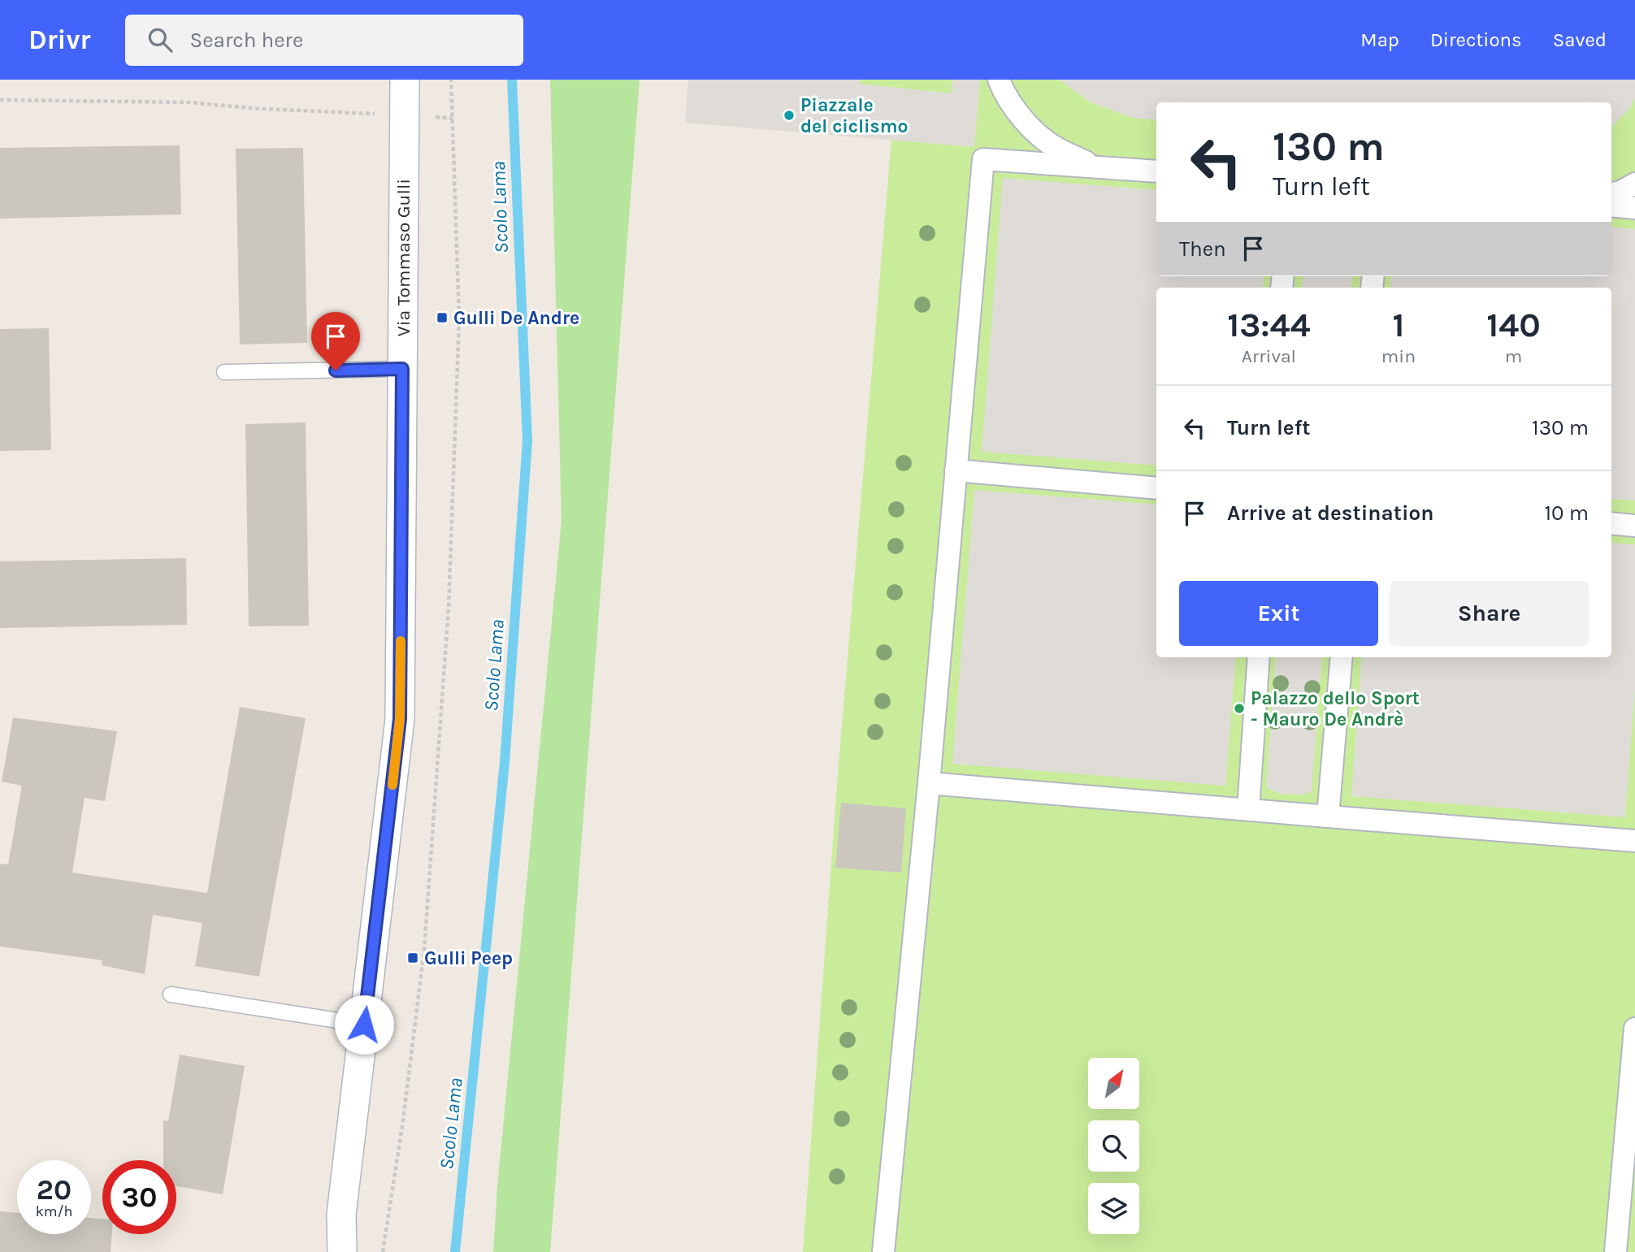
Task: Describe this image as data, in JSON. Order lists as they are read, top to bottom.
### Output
{
  "streets": {
    "street": ["Via Tommaso Gulli"]
  },
  "water": ["Scolo Lama"],
  "places": {
    "other": ["Piazzale del ciclismo", "Palazzo dello Sport - Mauro De Andrè"],
    "transit": ["Gulli De Andre", "Gulli Peep"]
  },
  "north": "top right",
  "page": {
    "header": "Drivr",
    "search": "Search here",
    "nav": ["Map", "Directions", "Saved"],
    "turn": ["130 m", "Turn left"],
    "then": "Then",
    "eta": [
      "13:44",
      "Arrival",
      "1",
      "min",
      "140",
      "m"
    ],
    "list": [
      {
        "name": "Turn left",
        "value": "130 m"
      },
      {
        "name": "Arrive at destination",
        "value": "10 m"
      }
    ],
    "buttons": ["Exit", "Share"],
    "speed": "20 km/h",
    "limit": "30"
  }
}
